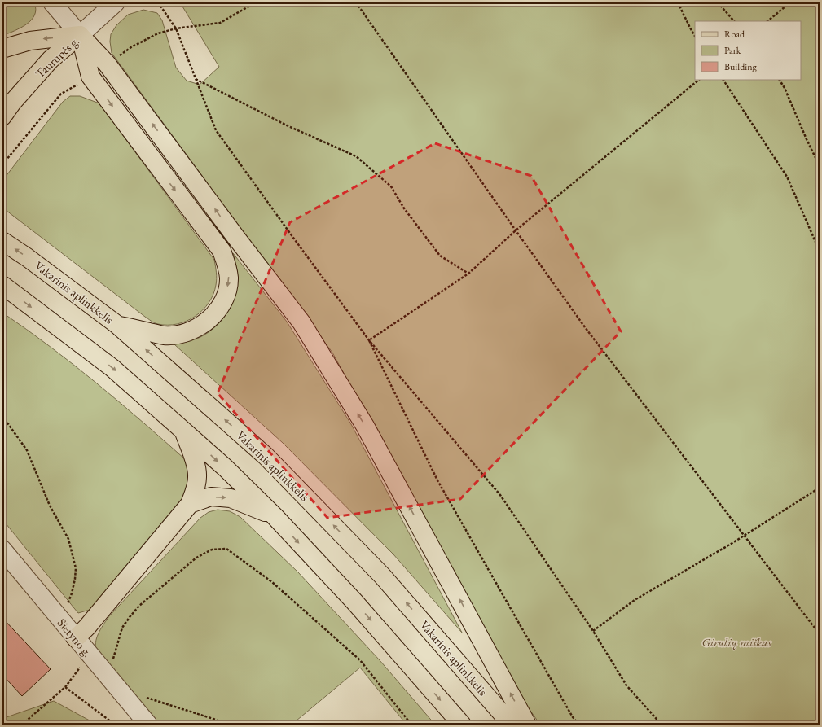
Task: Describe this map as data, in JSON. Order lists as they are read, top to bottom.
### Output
{
  "streets": {
    "main road": ["Taurupės g.", "Vakarinis aplinkkelis"],
    "street": ["Sietyno g."]
  },
  "parks": ["Girulių miškas"],
  "legend": ["Road", "Park", "Building"]
}
